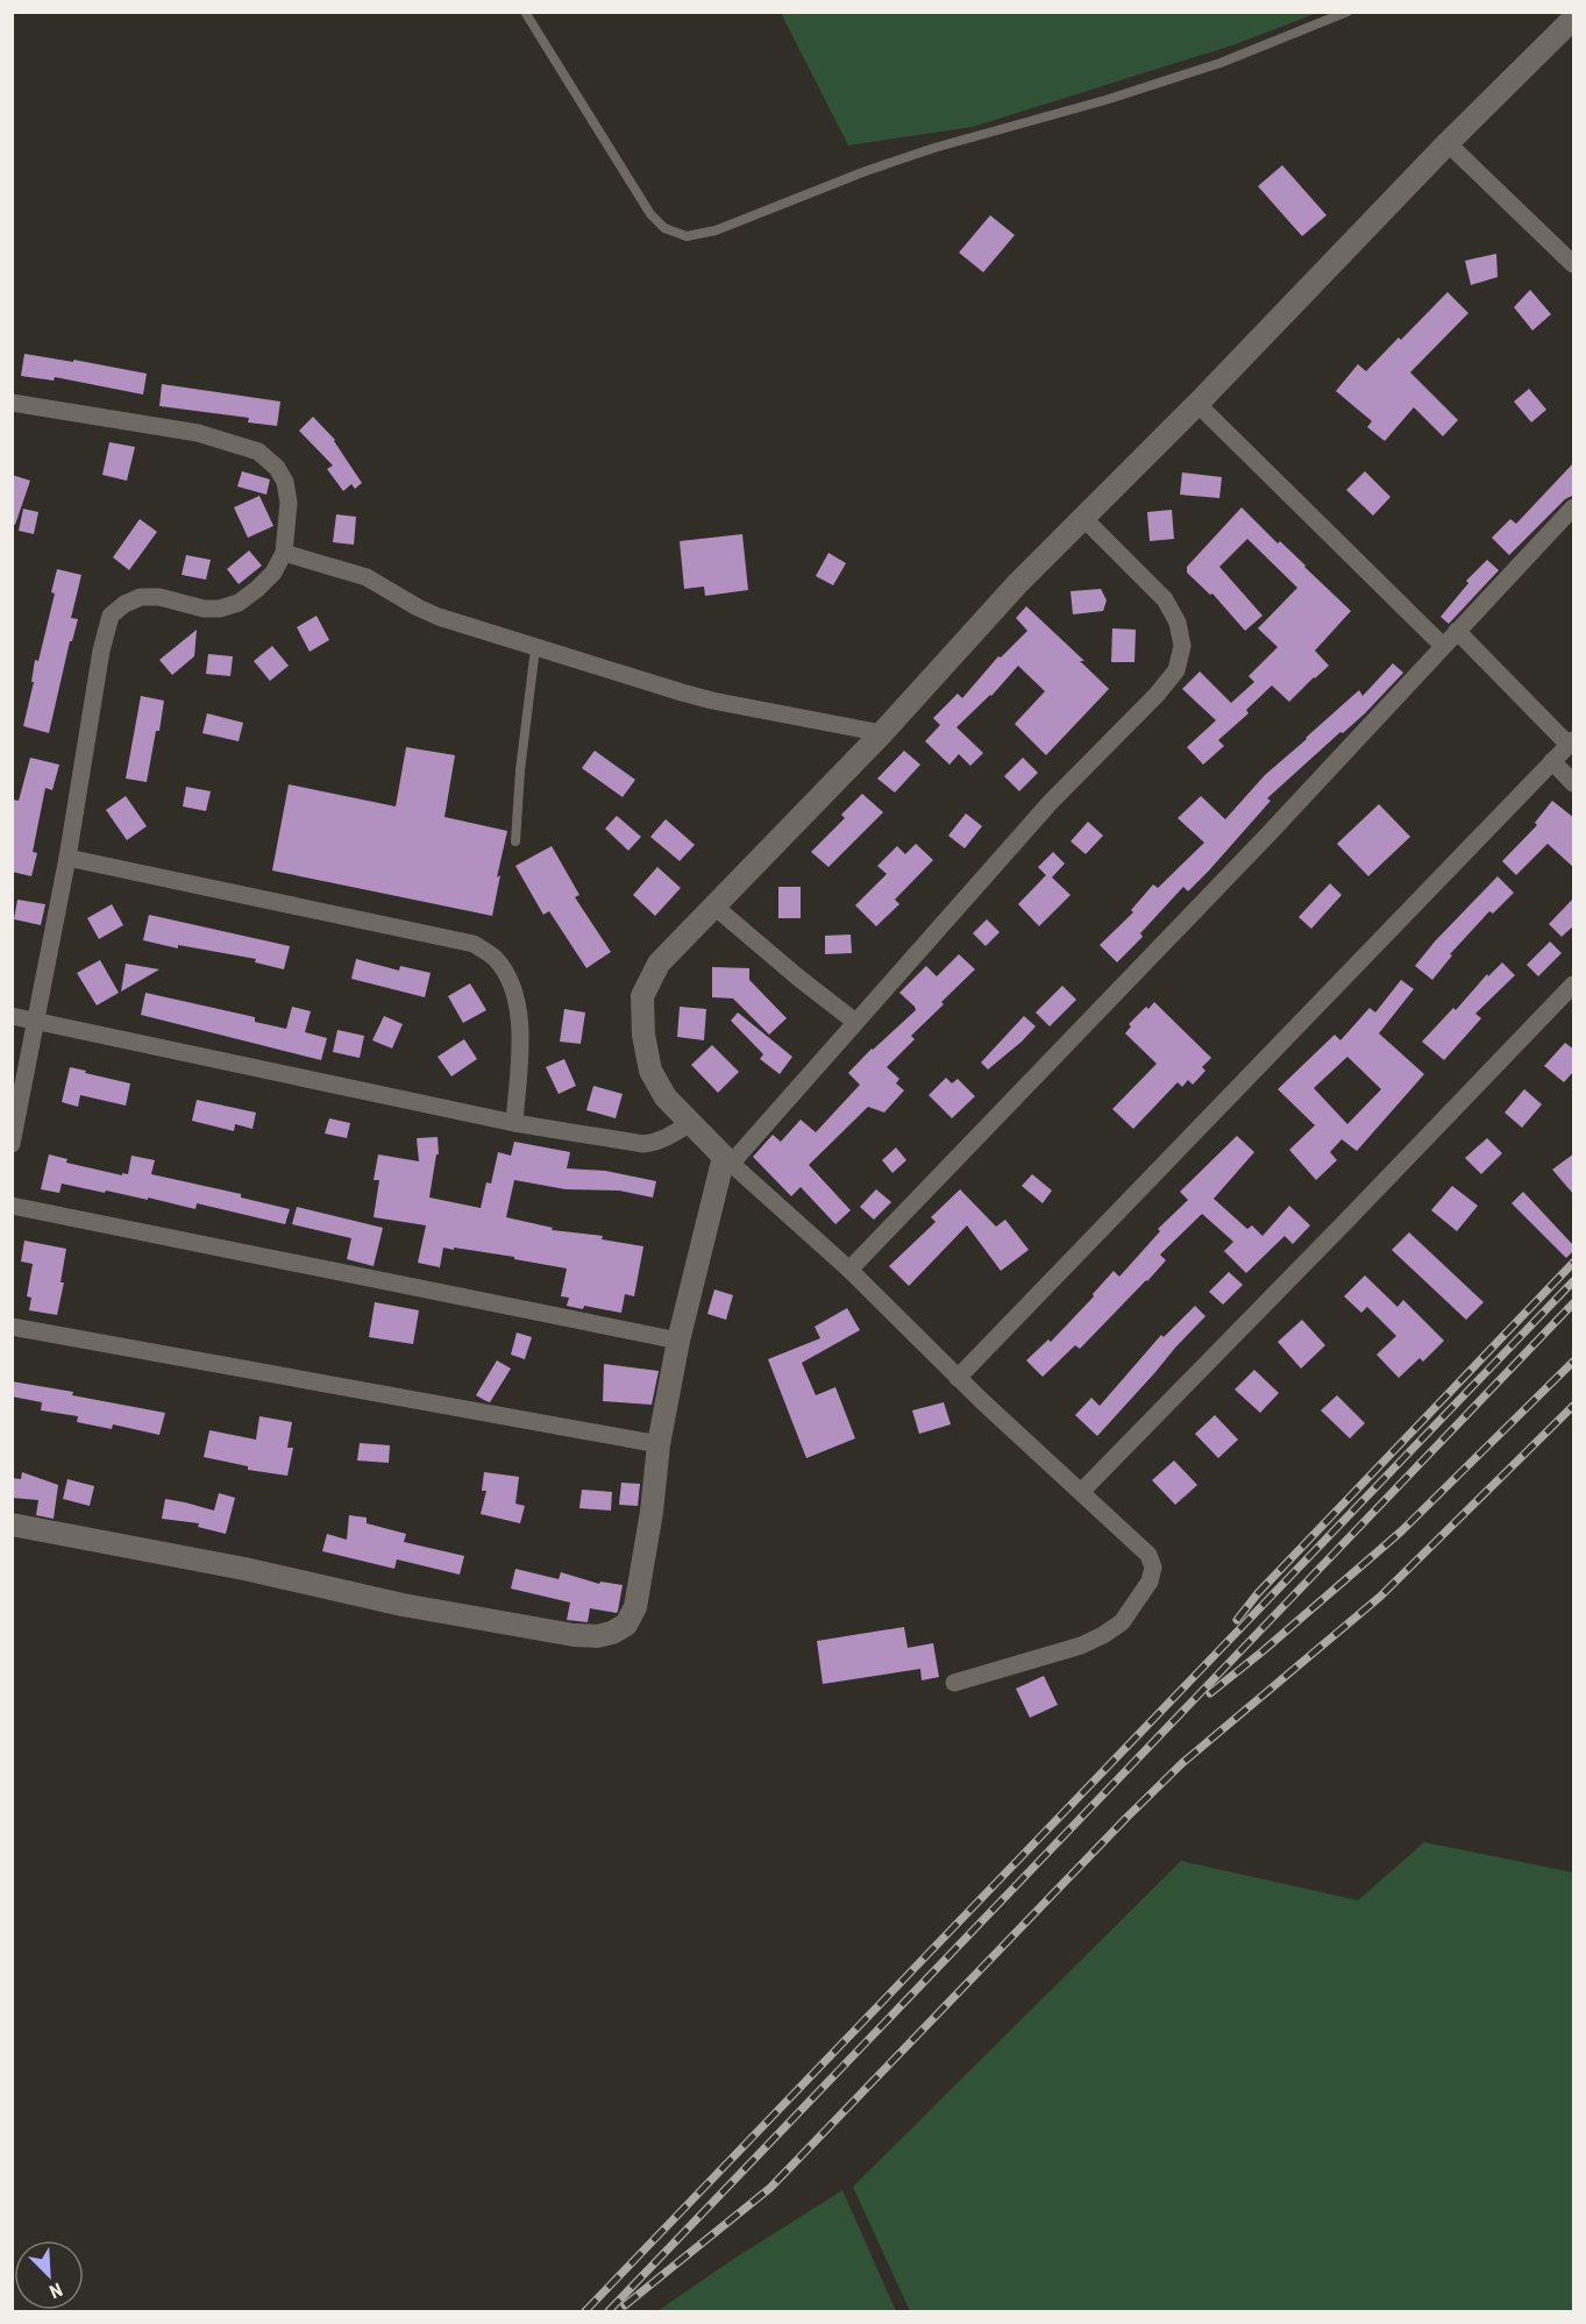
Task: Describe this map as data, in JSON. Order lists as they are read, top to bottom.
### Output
{
  "north": "bottom right"
}
